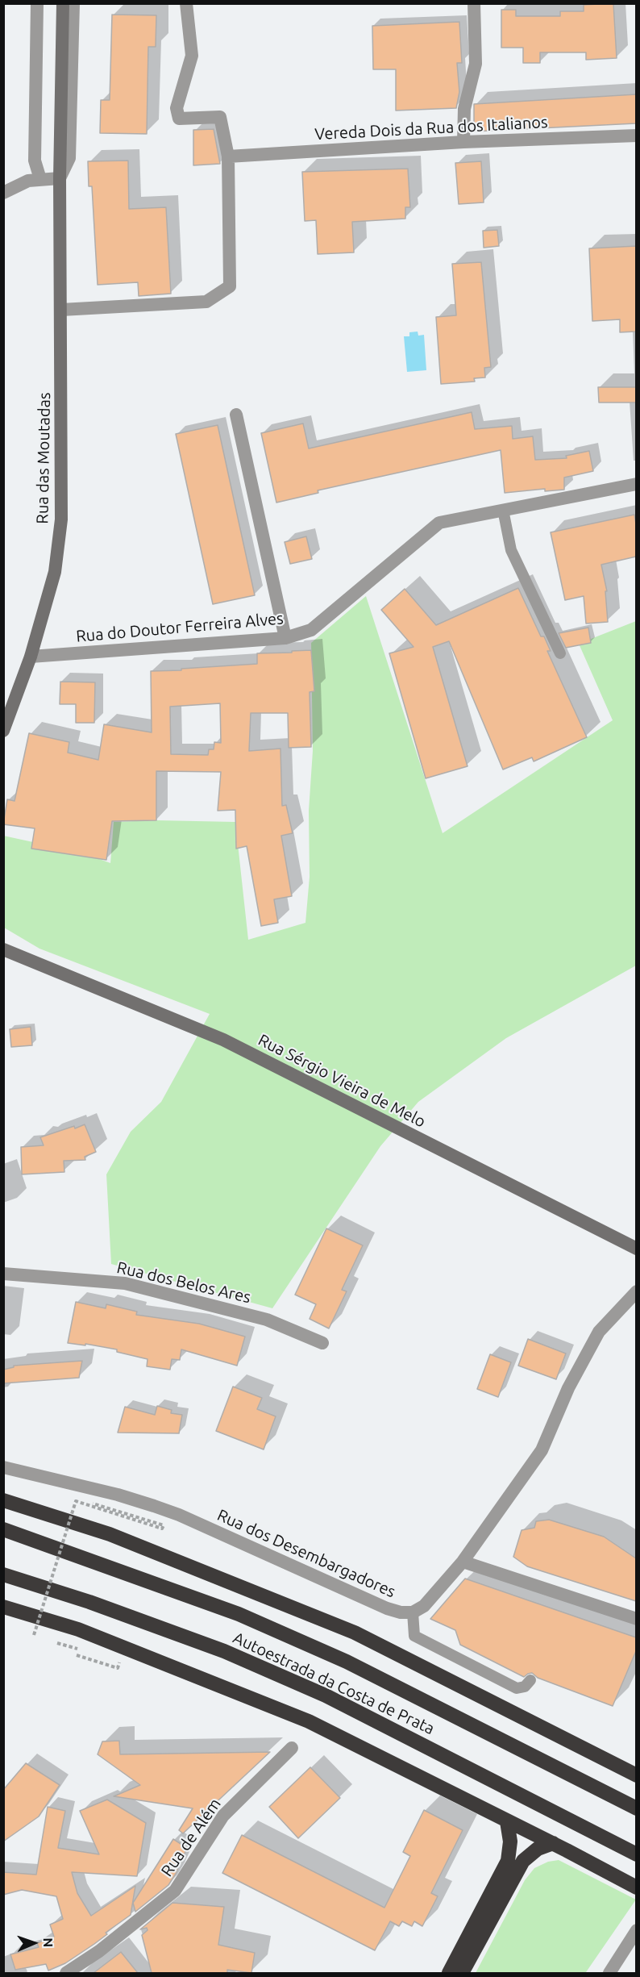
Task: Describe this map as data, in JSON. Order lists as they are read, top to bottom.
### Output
{
  "streets": {
    "highway": ["Autoestrada da Costa de Prata"],
    "main road": ["Rua das Moutadas", "Rua Sérgio Vieira de Melo"],
    "street": [
      "Vereda Dois da Rua dos Italianos",
      "Rua do Doutor Ferreira Alves",
      "Rua dos Belos Ares",
      "Rua dos Desembargadores",
      "Rua de Além"
    ]
  },
  "crossings": [
    ["Rua das Moutadas", "Rua do Doutor Ferreira Alves"]
  ],
  "north": "right"
}
